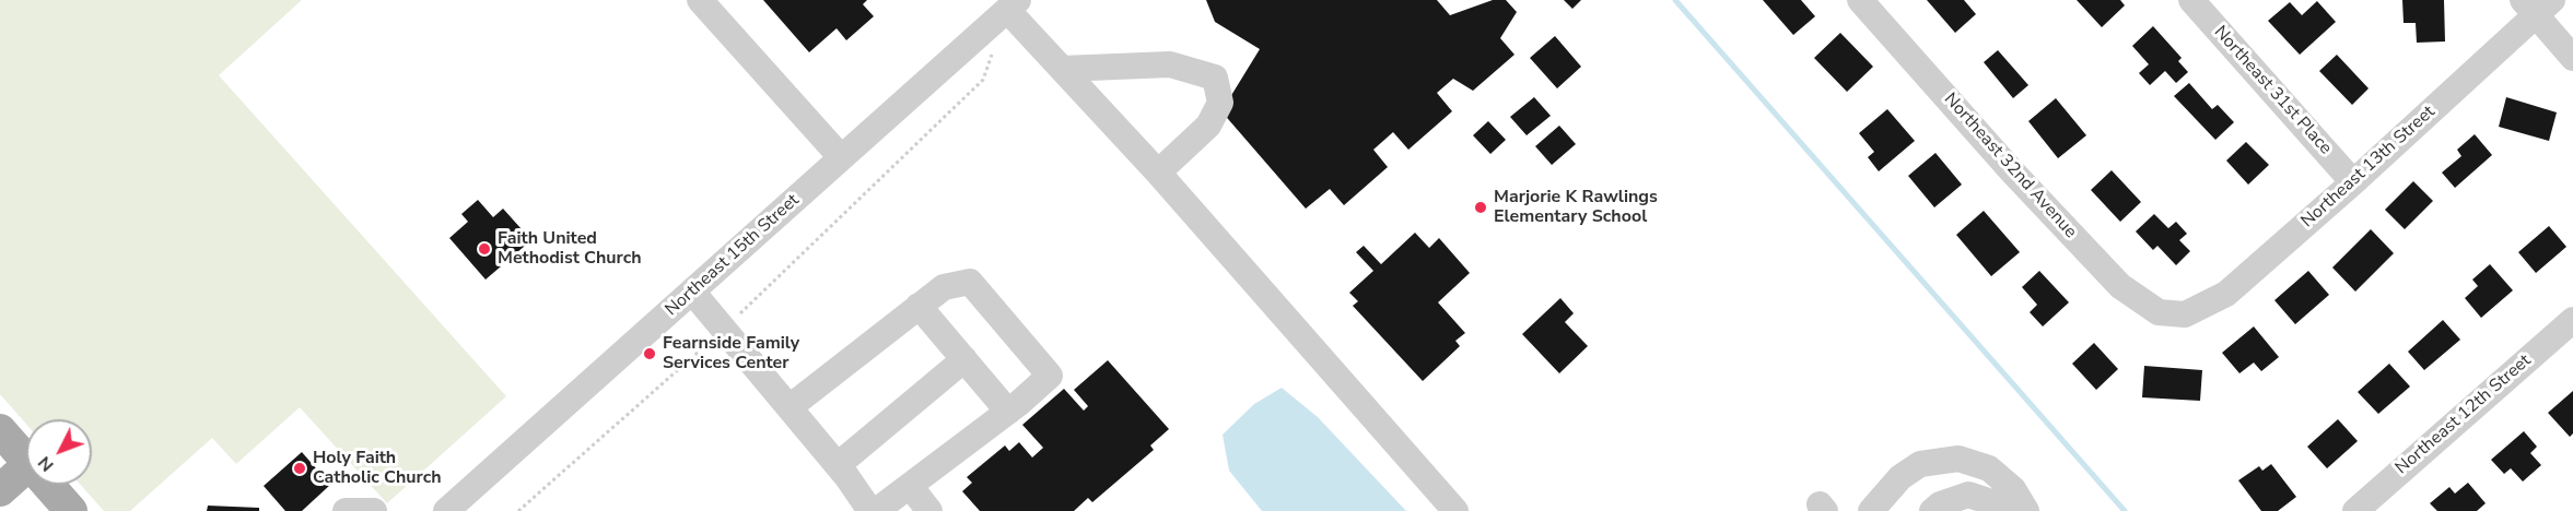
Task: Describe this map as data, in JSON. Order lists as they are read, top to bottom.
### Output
{
  "streets": {
    "street": [
      "Northeast 31st Place",
      "Northeast 32nd Avenue",
      "Northeast 13th Street",
      "Northeast 15th Street",
      "Northeast 12th Street"
    ]
  },
  "crossings": [
    ["Northeast 31st Place", "Northeast 13th Street"],
    ["Northeast 32nd Avenue", "Northeast 13th Street"]
  ],
  "places": [
    "Marjorie K Rawlings Elementary School",
    "Faith United Methodist Church",
    "Fearnside Family Services Center",
    "Holy Faith Catholic Church"
  ],
  "north": "bottom left"
}
